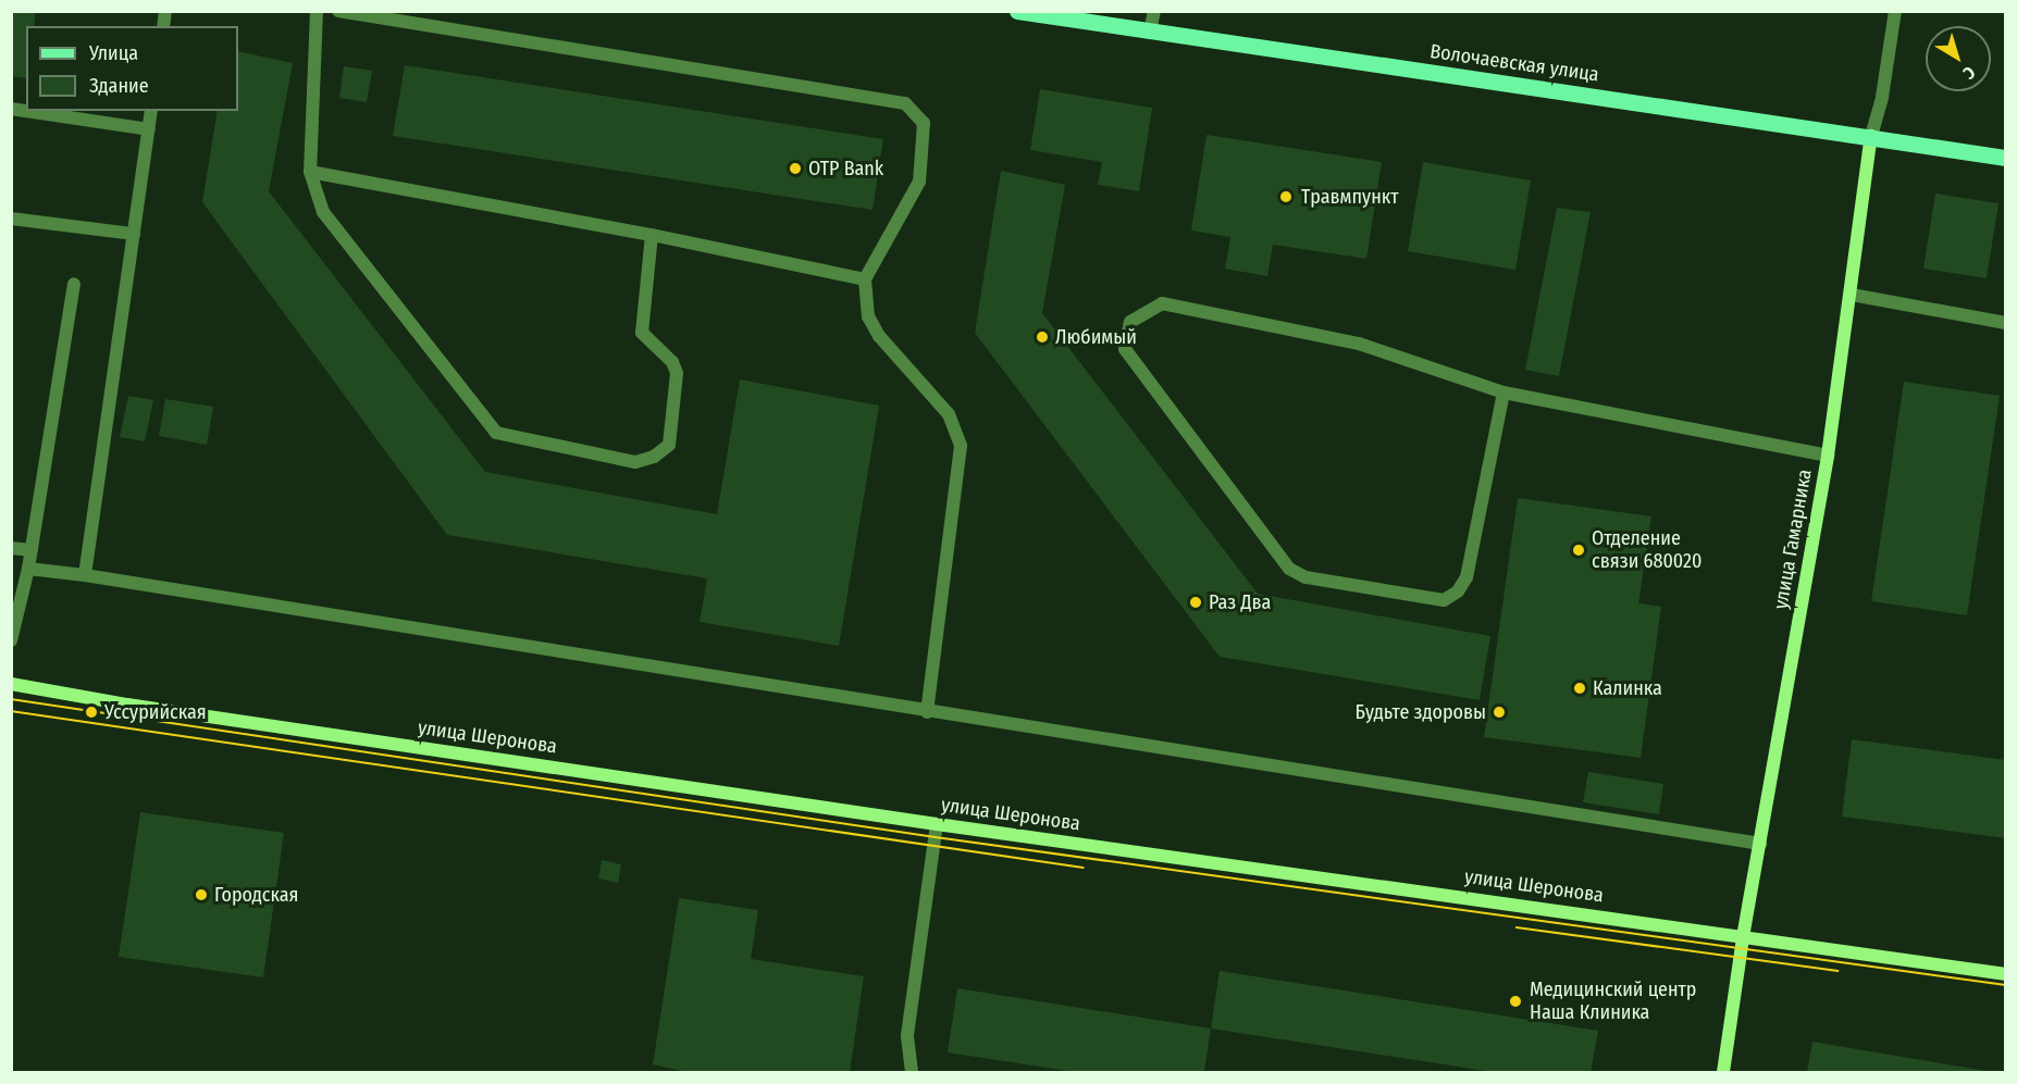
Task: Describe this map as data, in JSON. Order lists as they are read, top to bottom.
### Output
{
  "streets": {
    "main road": ["Волочаевская улица", "улица Гамарника", "улица Шеронова"]
  },
  "crossings": [
    ["Волочаевская улица", "улица Гамарника"],
    ["улица Гамарника", "улица Шеронова"]
  ],
  "places": [
    "OTP Bank",
    "Травмпункт",
    "Любимый",
    "Отделение связи 680020",
    "Раз Два",
    "Калинка",
    "Уссурийская",
    "Будьте здоровы",
    "Городская",
    "Медицинский центр Наша Клиника"
  ],
  "legend": ["Улица", "Здание"],
  "north": "bottom right"
}
